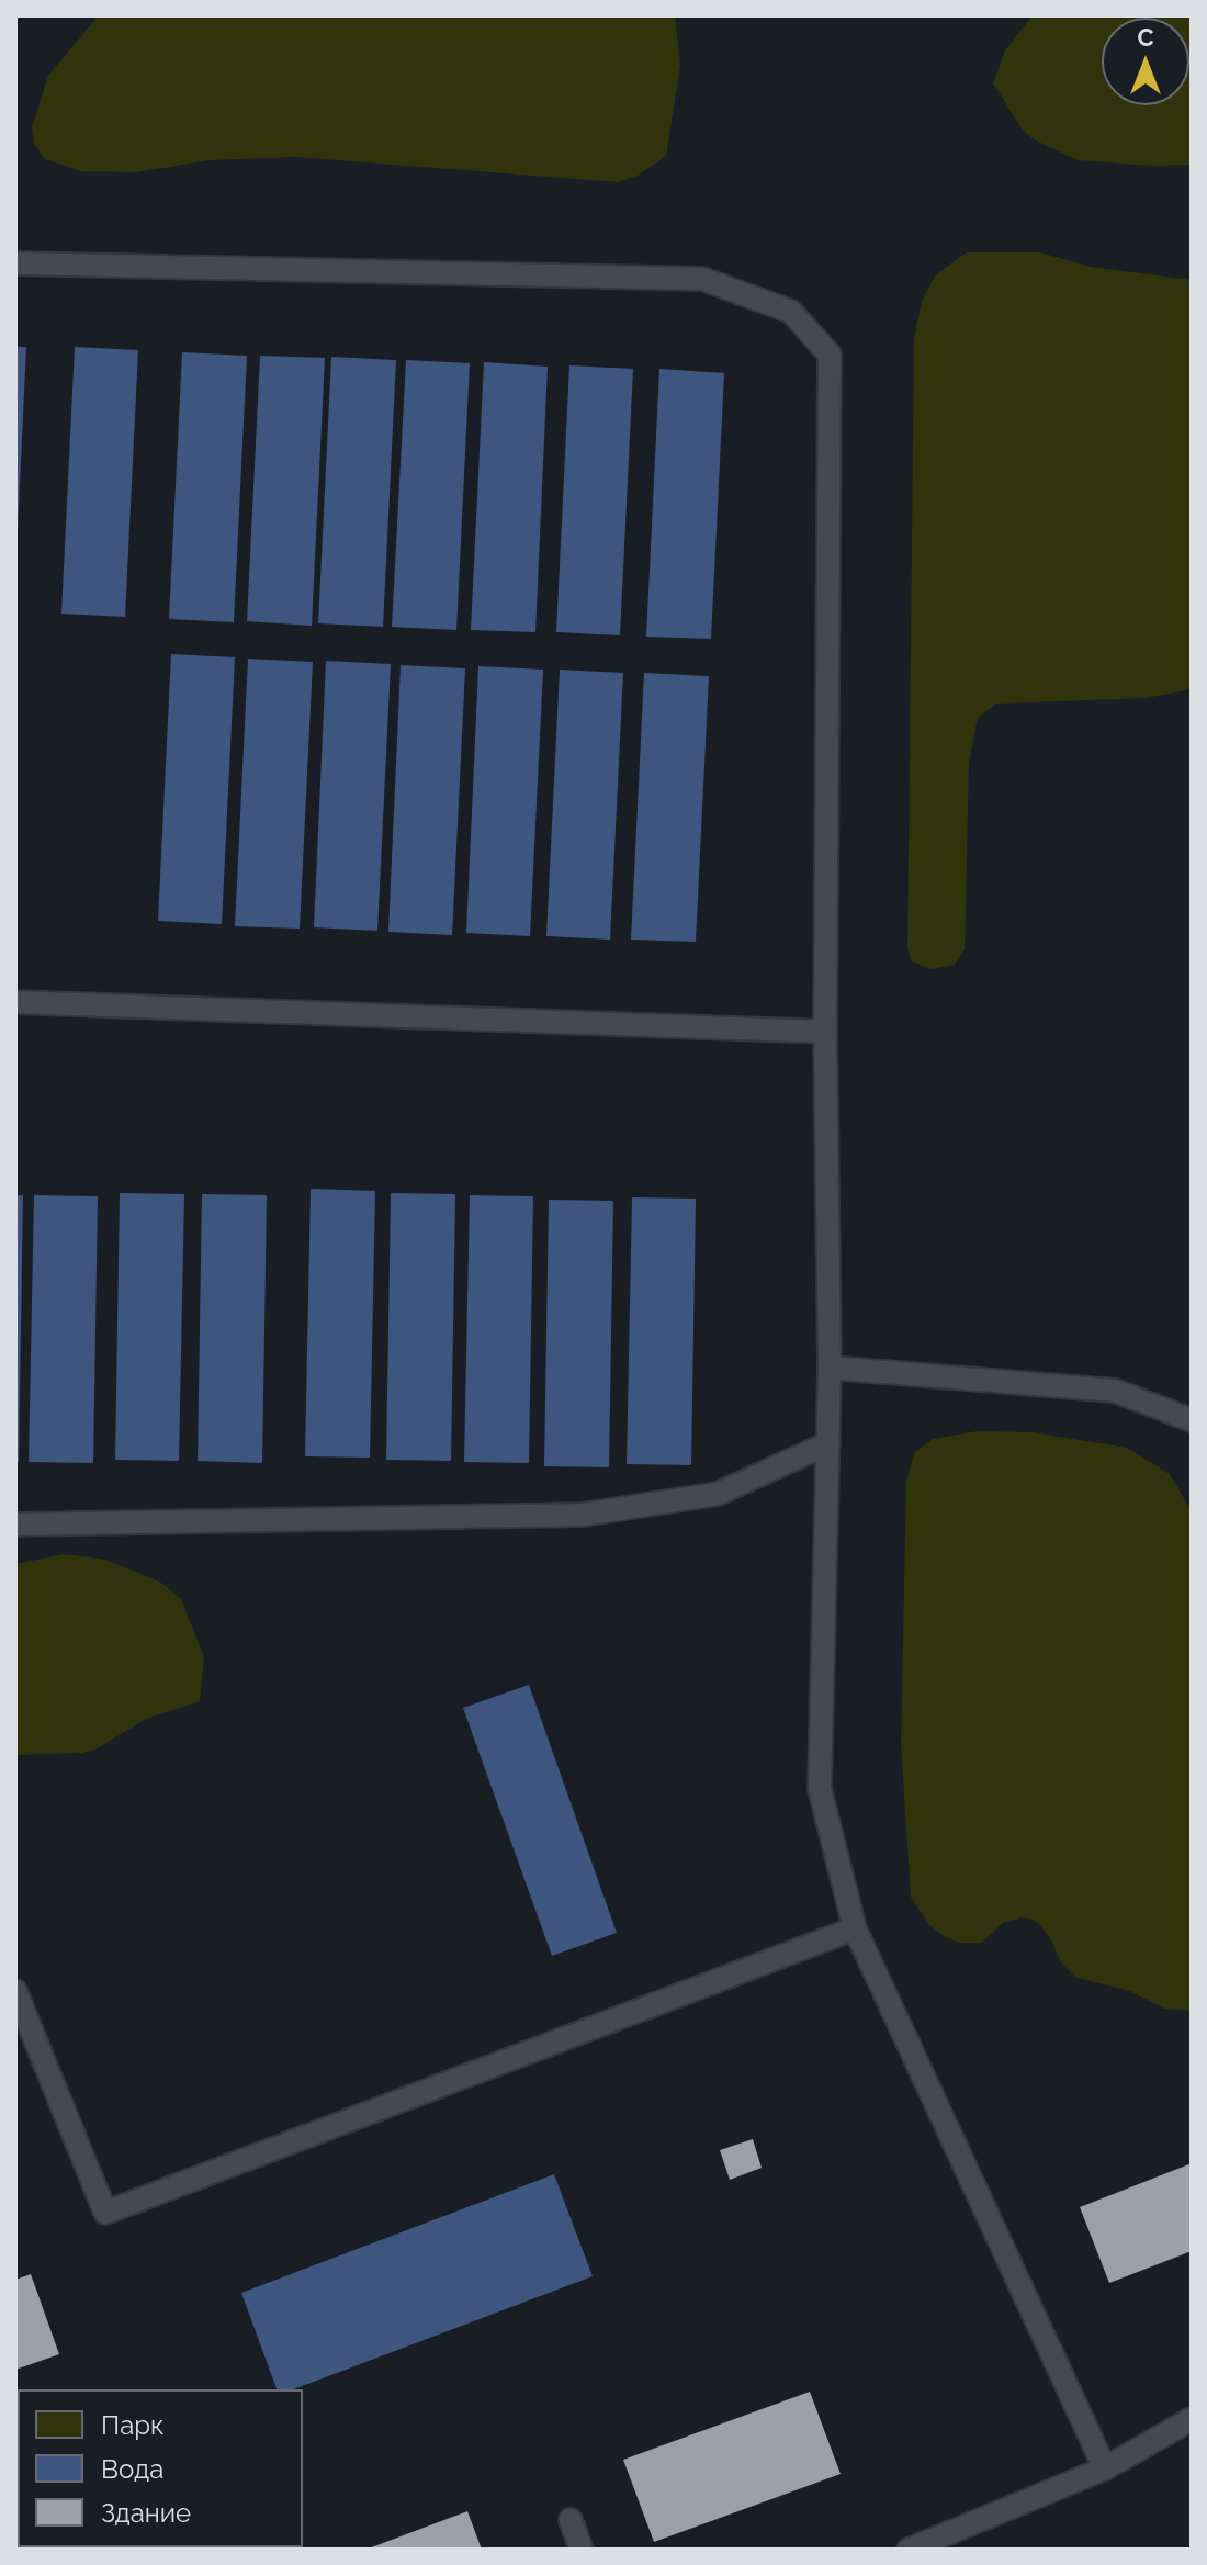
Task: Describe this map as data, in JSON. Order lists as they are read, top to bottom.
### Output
{
  "legend": ["Парк", "Вода", "Здание"],
  "north": "top"
}
